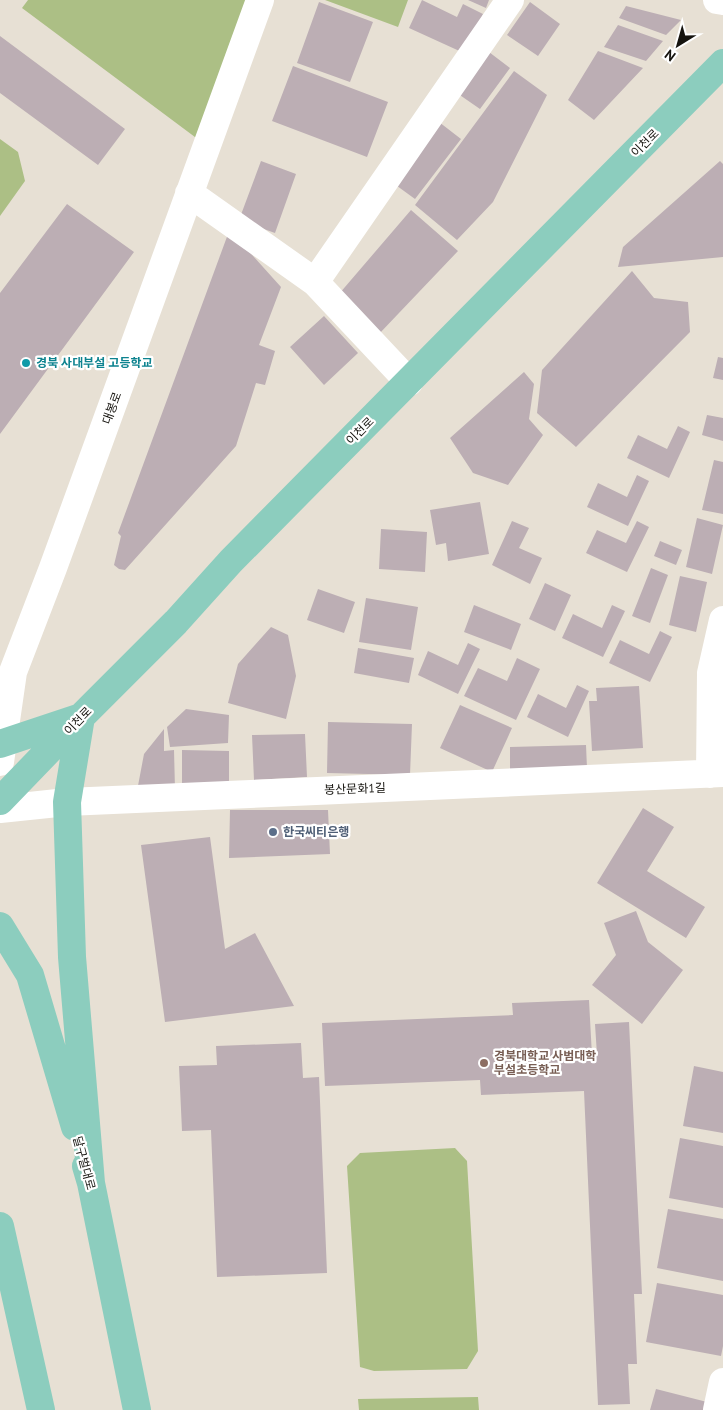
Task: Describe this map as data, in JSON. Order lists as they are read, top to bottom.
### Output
{
  "streets": {
    "main road": ["이천로", "달구벌대로"],
    "street": ["대봉로", "봉산문화1길"]
  },
  "places": ["경북 사대부설 고등학교", "한국씨티은행", "경북대학교 사범대학 부설초등학교"],
  "north": "bottom left"
}
